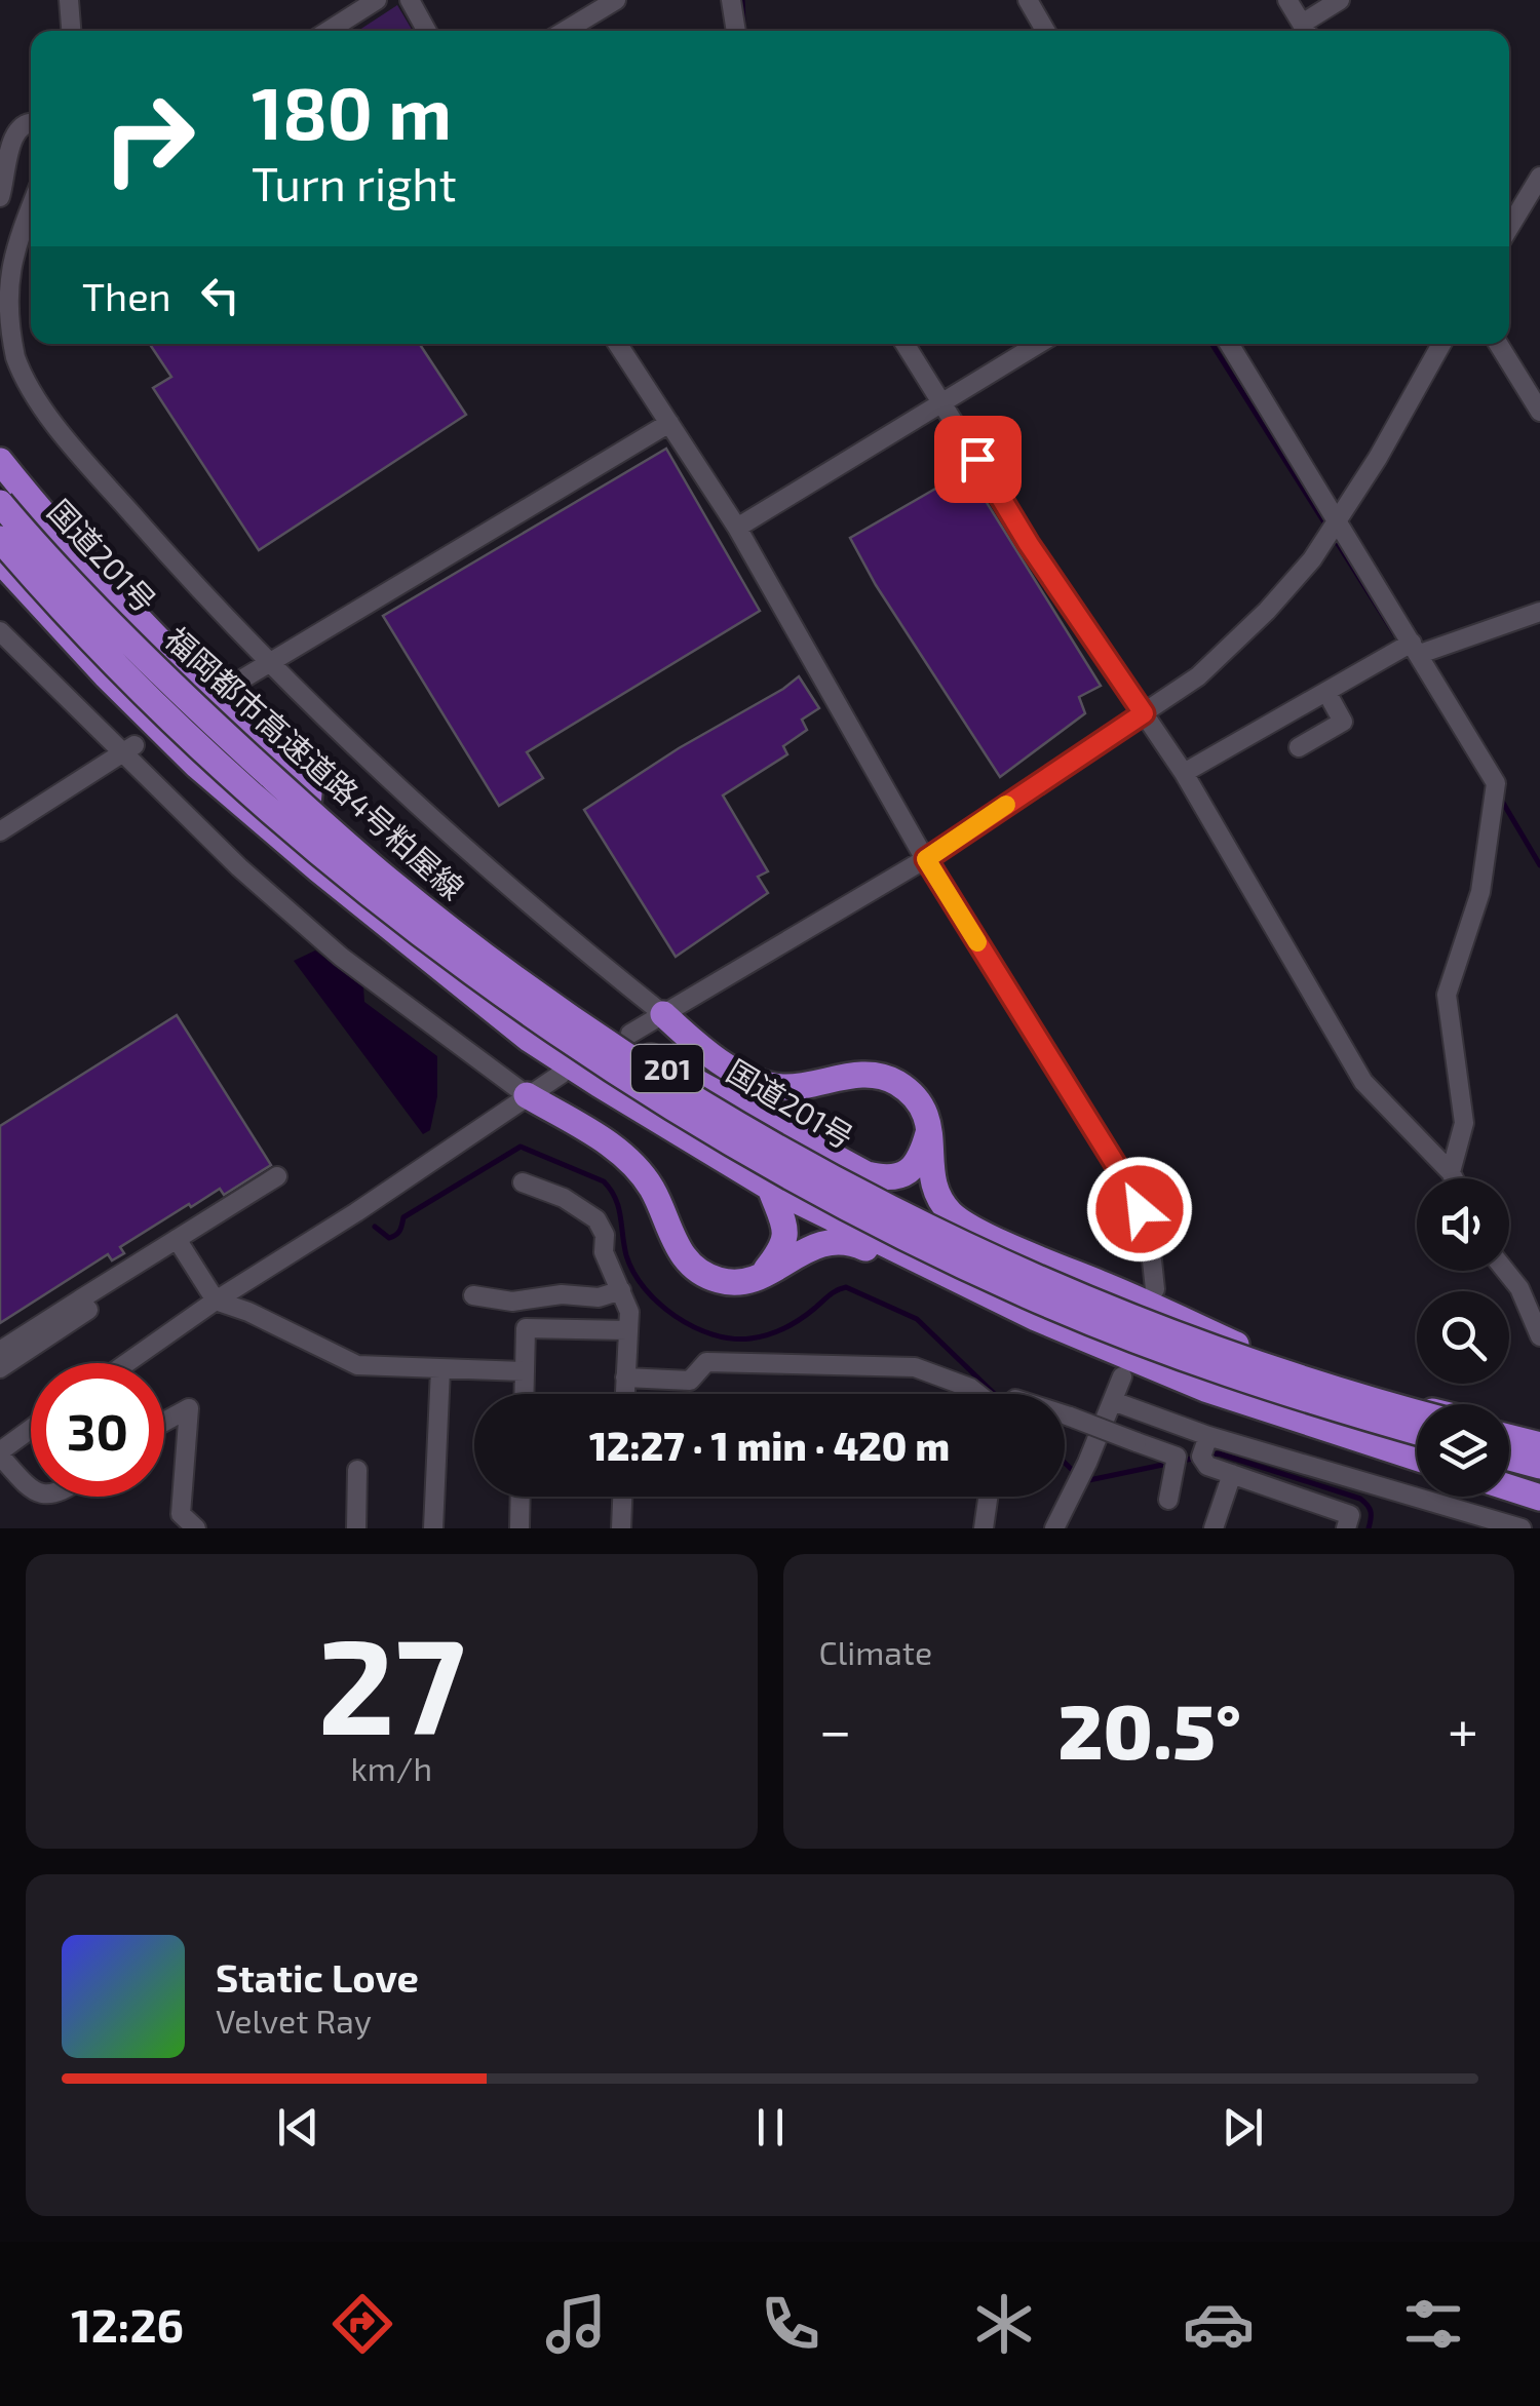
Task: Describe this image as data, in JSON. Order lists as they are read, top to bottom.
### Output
{
  "streets": {
    "highway": ["国道201号", "福岡都市高速道路4号粕屋線", "201"]
  },
  "page": {
    "turn": ["180 m", "Turn right"],
    "then": "Then",
    "limit": "30",
    "trip": "12:27 · 1 min · 420 m",
    "tile": [
      ["27", "km/h"],
      "Climate"
    ],
    "heat": ["−", "20.5°", "+"],
    "song": ["Static Love", "Velvet Ray"],
    "tabs": "12:26"
  }
}
